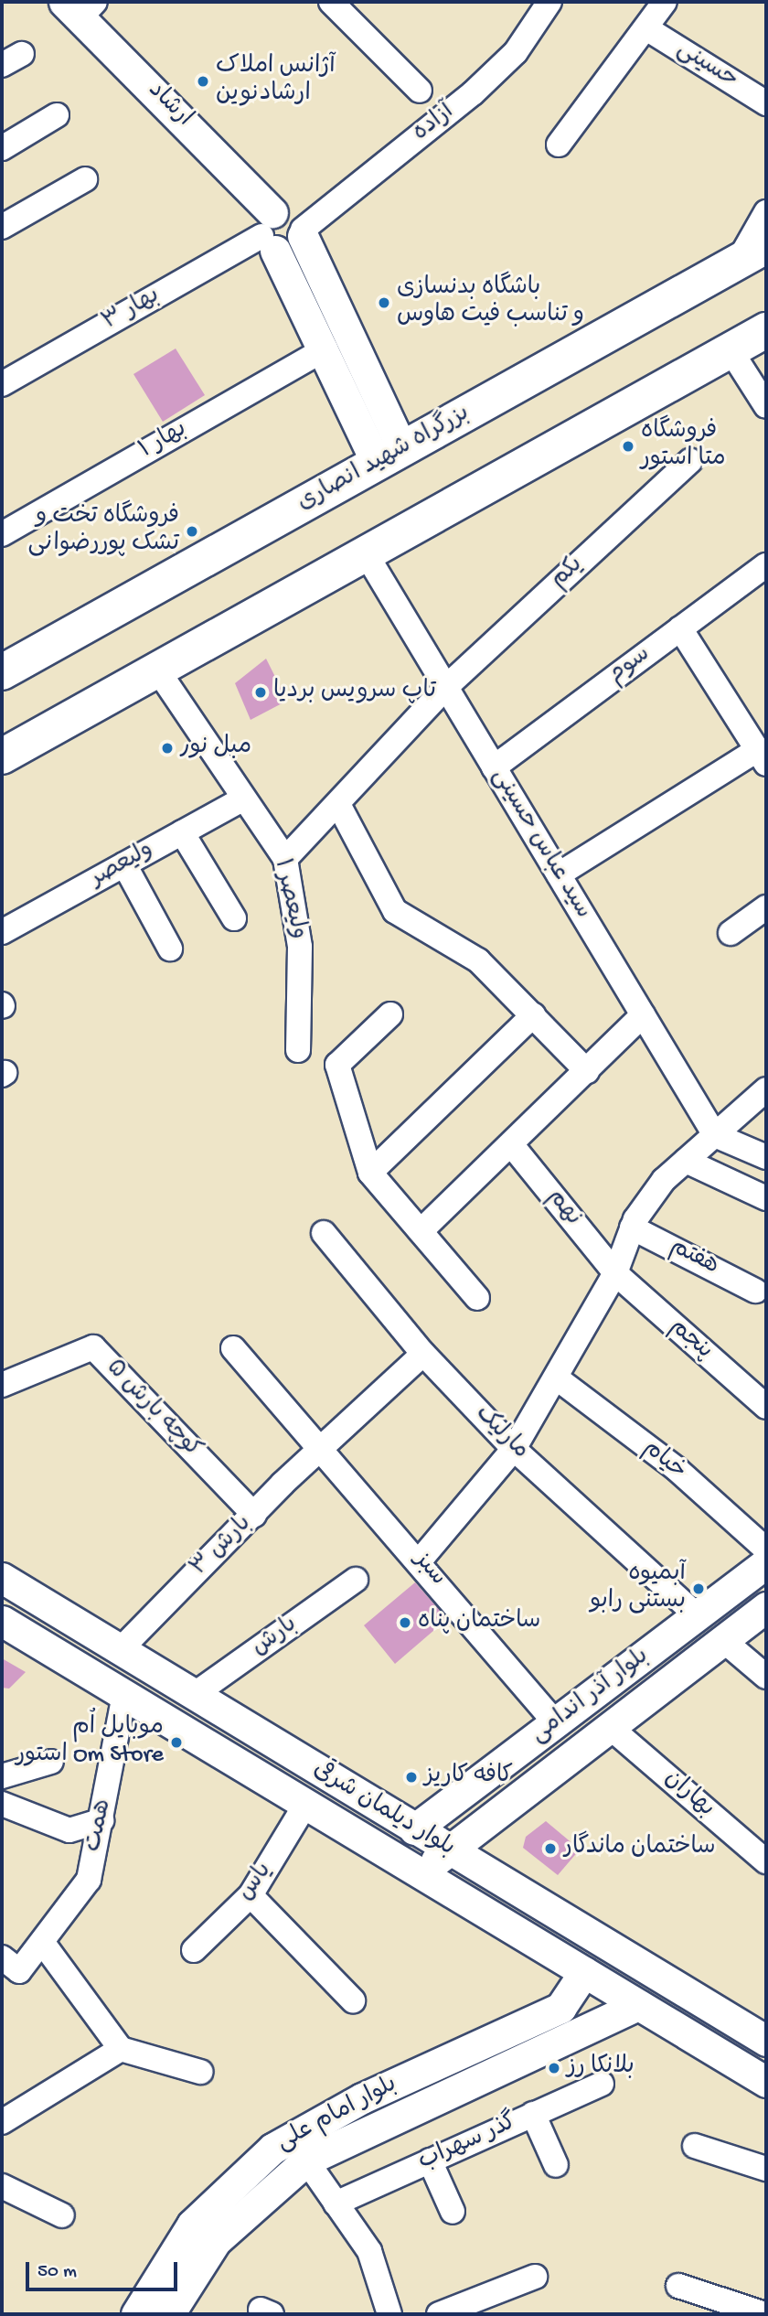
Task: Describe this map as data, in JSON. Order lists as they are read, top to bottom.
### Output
{
  "streets": {
    "highway": ["بزرگراه شهید انصاری"],
    "main road": [
      "ارشاد",
      "بلوار آذر اندامی",
      "بلوار دیلمان شرقی",
      "بلوار امام علی"
    ],
    "street": [
      "حسینی",
      "آزاده",
      "بهار ۳",
      "بهار ۱",
      "یکم",
      "سوم",
      "سید عباس حسینی",
      "ولیعصر",
      "ولیعصر ۱",
      "نهم",
      "هفتم",
      "پنجم",
      "کوچه بارش ۵",
      "مارلیک",
      "خیام",
      "بارش ۳",
      "سبز",
      "بارش",
      "بهاران",
      "همت",
      "یاس",
      "گذر سهراب"
    ]
  },
  "crossings": [
    ["ارشاد", "بهار ۳"],
    ["ارشاد", "بهار ۱"],
    ["ارشاد", "بزرگراه شهید انصاری"],
    ["یکم", "سید عباس حسینی"],
    ["یکم", "ولیعصر ۱"],
    ["سوم", "سید عباس حسینی"],
    ["ولیعصر", "ولیعصر ۱"],
    ["نهم", "پنجم"],
    ["کوچه بارش ۵", "بارش ۳"],
    ["مارلیک", "بارش ۳"],
    ["مارلیک", "بلوار آذر اندامی"],
    ["بارش ۳", "سبز"],
    ["بارش ۳", "بلوار دیلمان شرقی"],
    ["سبز", "بلوار آذر اندامی"],
    ["بارش", "بلوار دیلمان شرقی"],
    ["بلوار آذر اندامی", "بهاران"],
    ["بلوار آذر اندامی", "بلوار دیلمان شرقی"],
    ["بلوار دیلمان شرقی", "همت"],
    ["بلوار دیلمان شرقی", "یاس"],
    ["بلوار دیلمان شرقی", "بلوار امام علی"]
  ],
  "places": [
    "آژانس املاک ارشادنوین",
    "باشگاه بدنسازی و تناسب فیت هاوس",
    "فروشگاه متا استور",
    "فروشگاه تخت و تشک پوررضوانی",
    "تاپ سرویس بردیا",
    "مبل نور",
    "آبمیوه بستنی رابو",
    "ساختمان پناه",
    "موبایل اُم استور Om Store",
    "کافه کاریز",
    "ساختمان ماندگار",
    "بلانکا رز"
  ],
  "scale_bar": "50 m"
}
